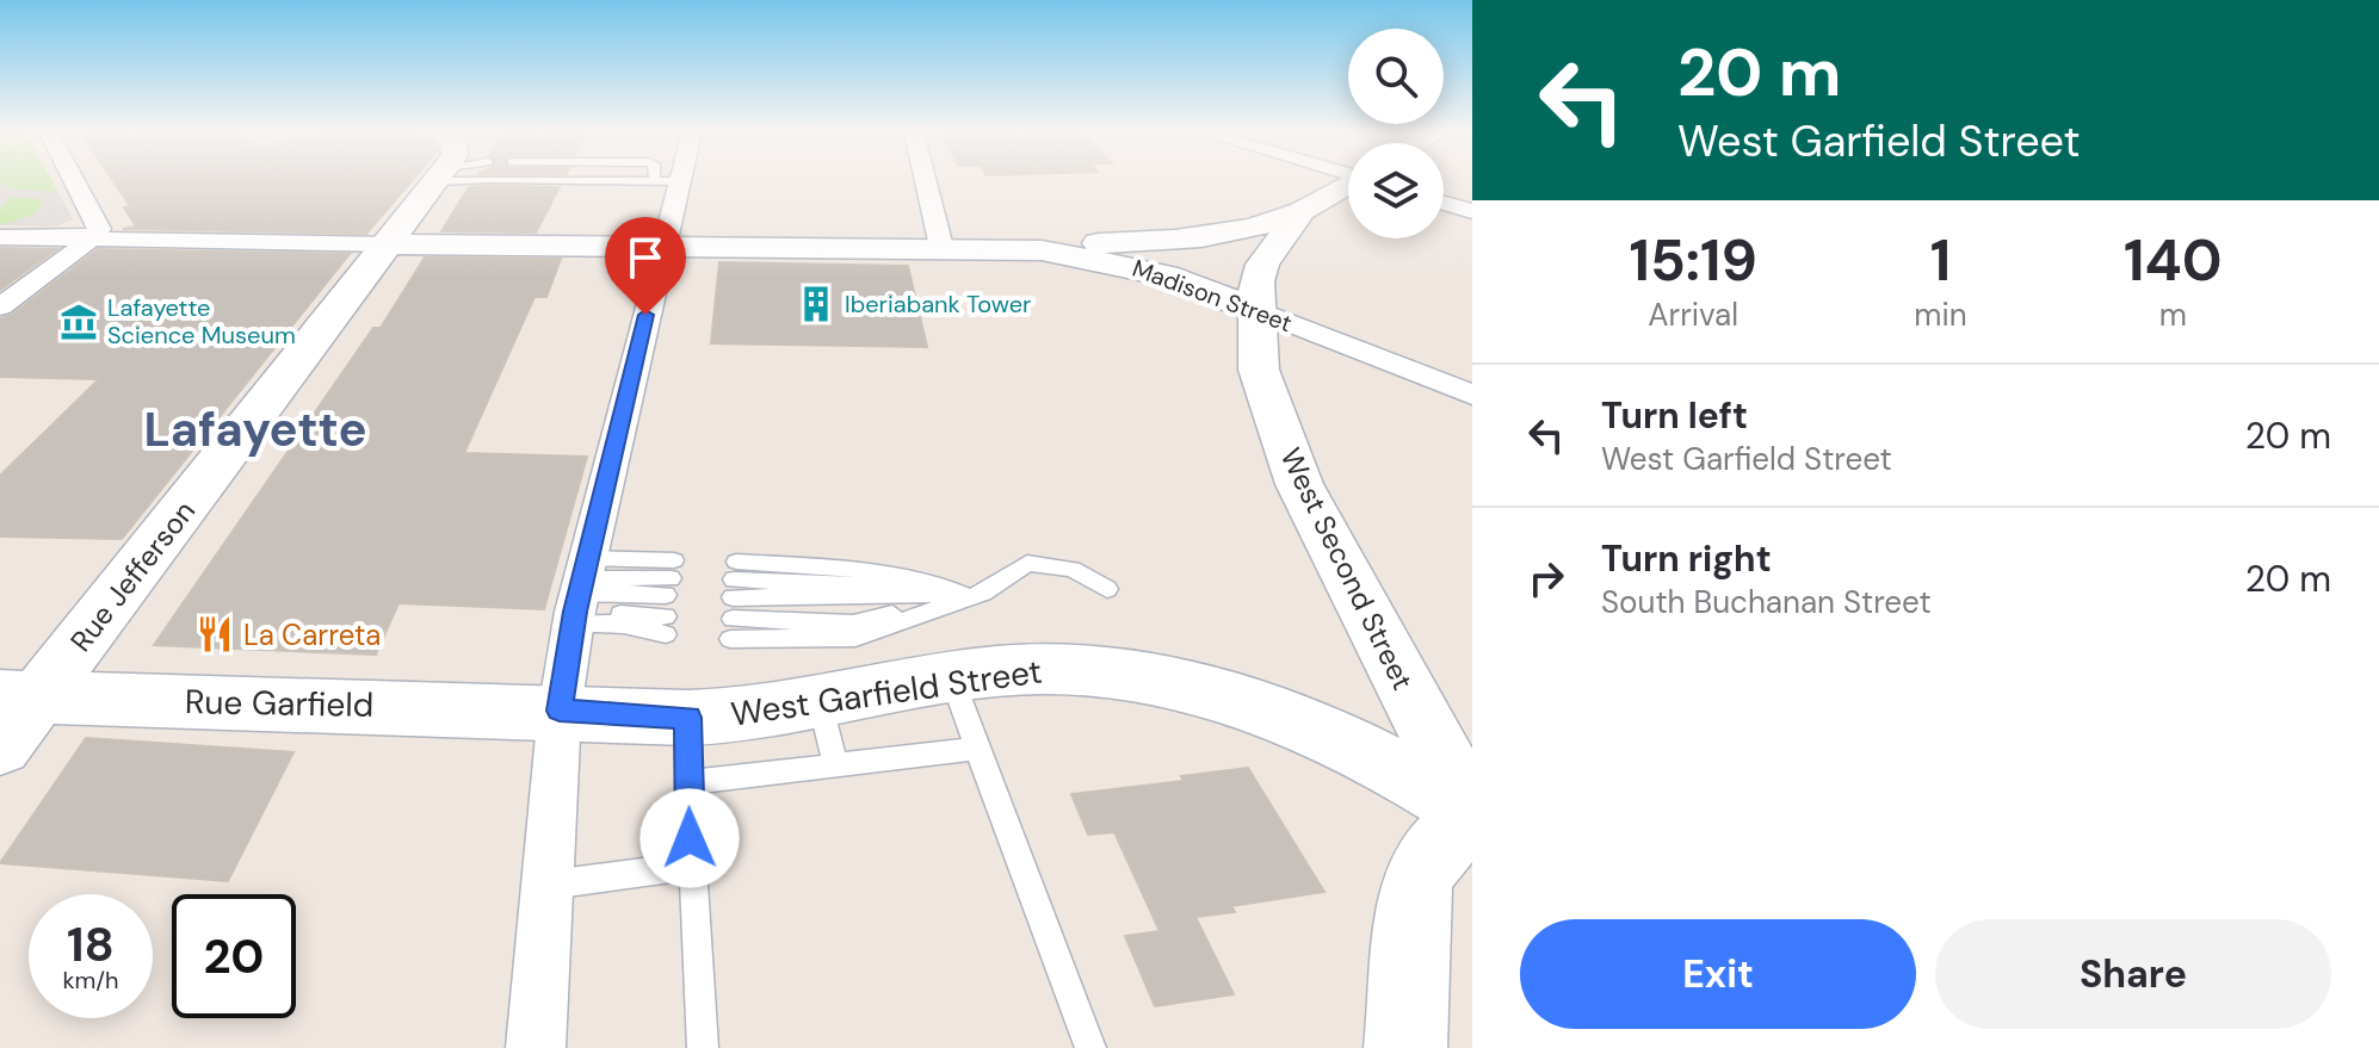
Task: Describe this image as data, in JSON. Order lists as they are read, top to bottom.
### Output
{
  "streets": {
    "street": [
      "Madison Street",
      "West Second Street",
      "Rue Jefferson",
      "West Garfield Street",
      "Rue Garfield"
    ]
  },
  "crossings": [
    ["Madison Street", "West Second Street"],
    ["West Second Street", "West Garfield Street"],
    ["Rue Jefferson", "Rue Garfield"],
    ["West Garfield Street", "Rue Garfield"]
  ],
  "districts": ["Lafayette"],
  "places": {
    "building": ["Iberiabank Tower"],
    "museum": ["Lafayette Science Museum"],
    "restaurant": ["La Carreta"]
  },
  "page": {
    "turn": ["20 m", "West Garfield Street"],
    "eta": [
      "15:19",
      "Arrival",
      "1",
      "min",
      "140",
      "m"
    ],
    "list": [
      {
        "name": "Turn left",
        "note": "West Garfield Street",
        "value": "20 m"
      },
      {
        "name": "Turn right",
        "note": "South Buchanan Street",
        "value": "20 m"
      }
    ],
    "speed": "18 km/h",
    "limit": "20",
    "buttons": ["Exit", "Share"]
  }
}
